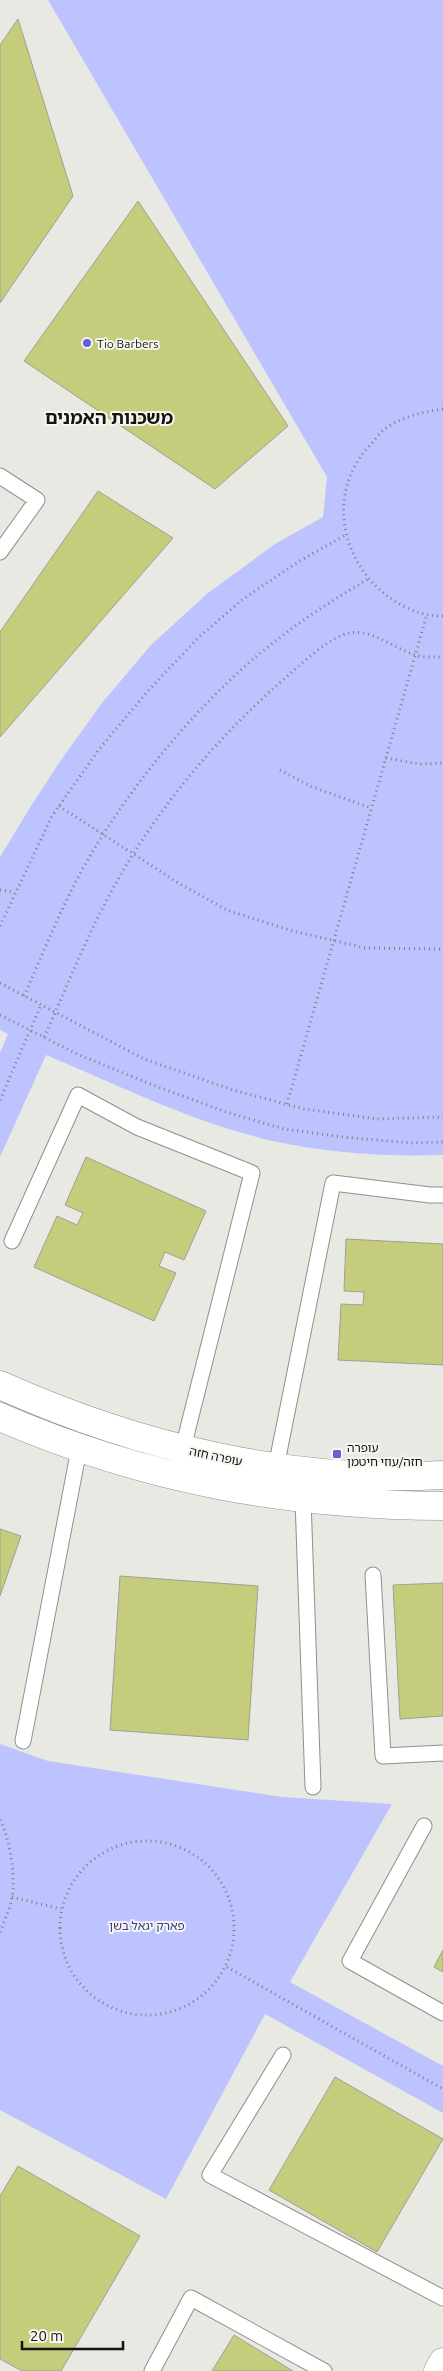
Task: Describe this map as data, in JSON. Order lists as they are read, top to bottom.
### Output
{
  "streets": {
    "street": ["עופרה חזה"]
  },
  "districts": ["משכנות האמנים"],
  "parks": ["פארק יגאל בשן"],
  "places": {
    "other": ["Tio Barbers"],
    "transit": ["עופרה חזה/עוזי חיטמן"]
  },
  "scale_bar": "20 m"
}
